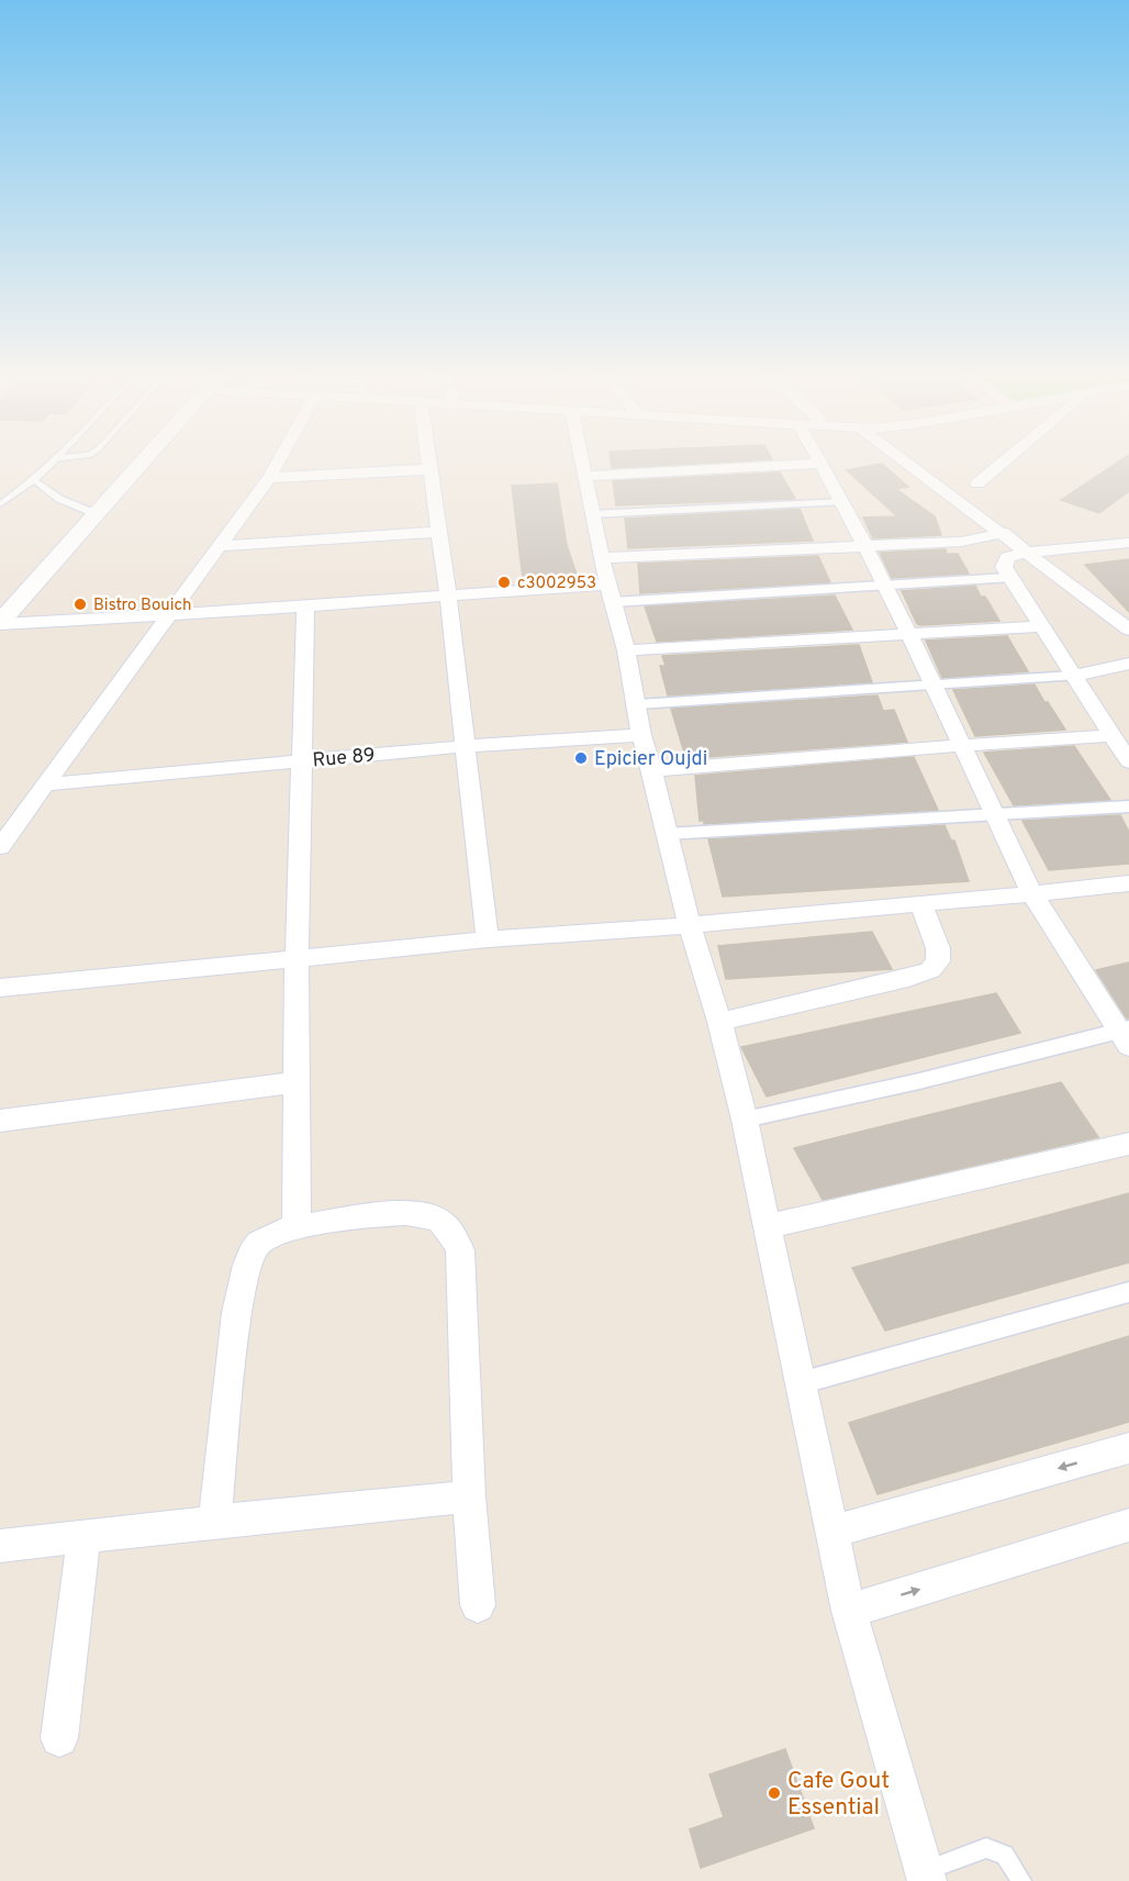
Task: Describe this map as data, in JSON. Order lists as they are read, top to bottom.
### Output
{
  "streets": {
    "street": ["Rue 89"]
  },
  "places": [
    "c3002953",
    "Bistro Bouich",
    "Epicier Oujdi",
    "Cafe Gout Essential"
  ]
}
